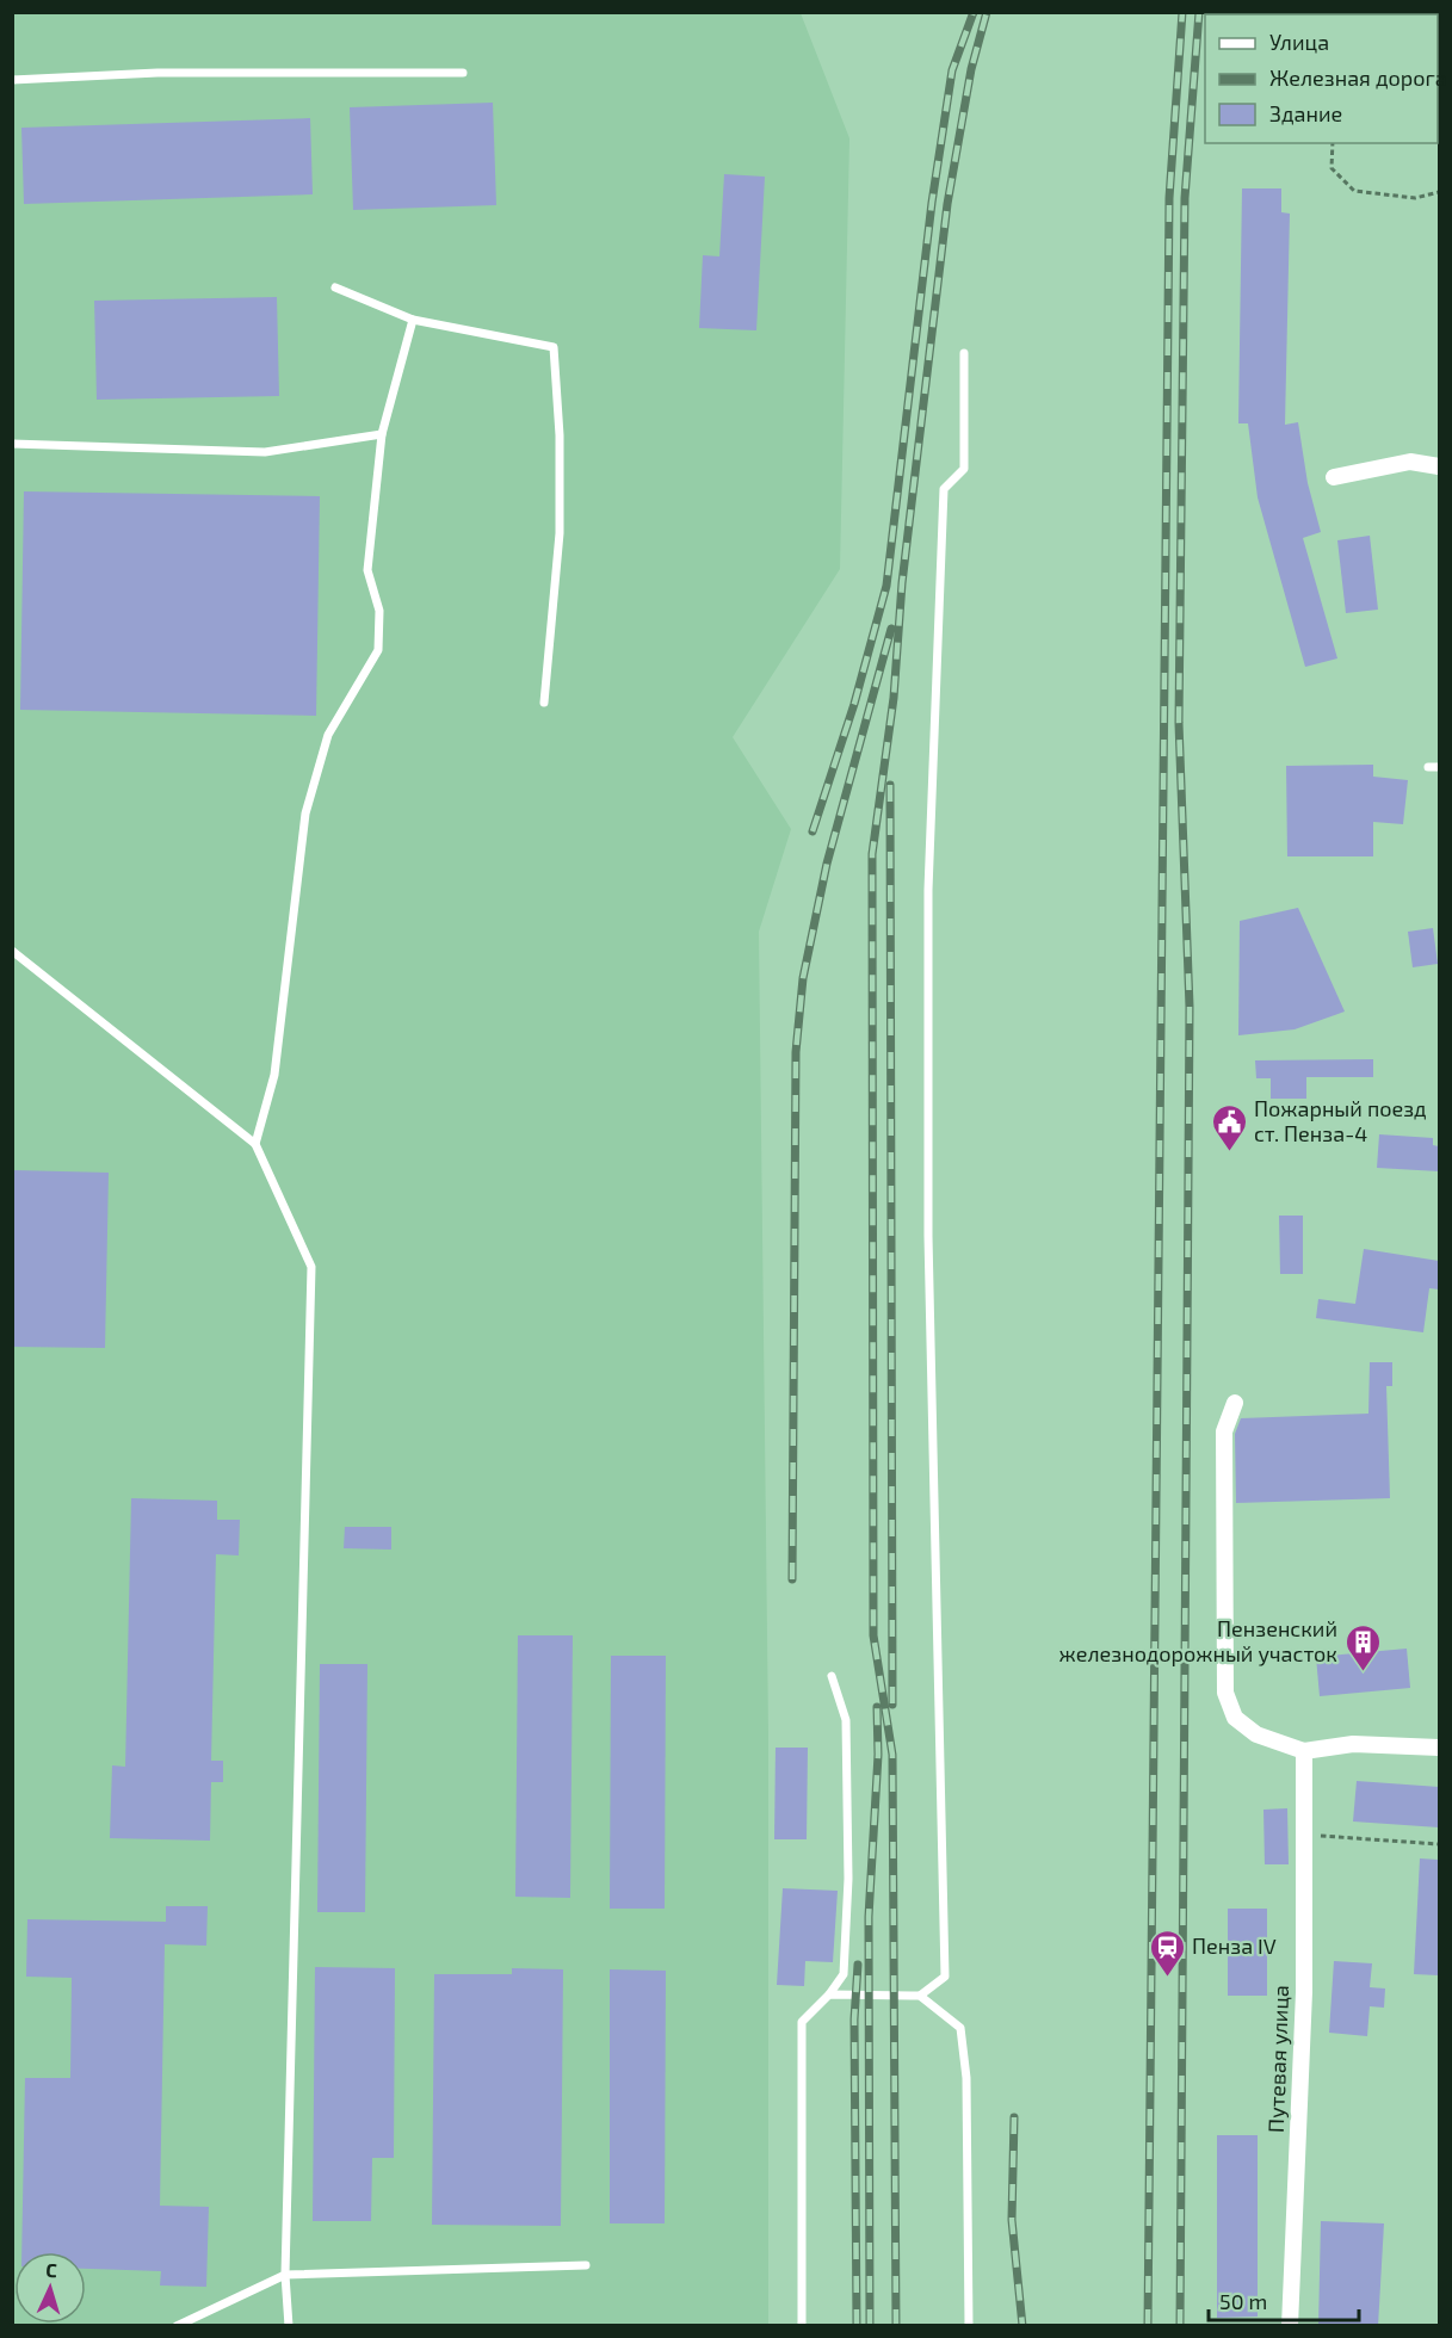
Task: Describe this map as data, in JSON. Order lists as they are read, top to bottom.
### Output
{
  "streets": {
    "street": ["Путевая улица"]
  },
  "places": {
    "public building": ["Пожарный поезд ст. Пенза-4"],
    "building": ["Пензенский железнодорожный участок"],
    "station": ["Пенза IV"]
  },
  "legend": ["Улица", "Железная дорога", "Здание"],
  "scale_bar": "50 m",
  "north": "top"
}
